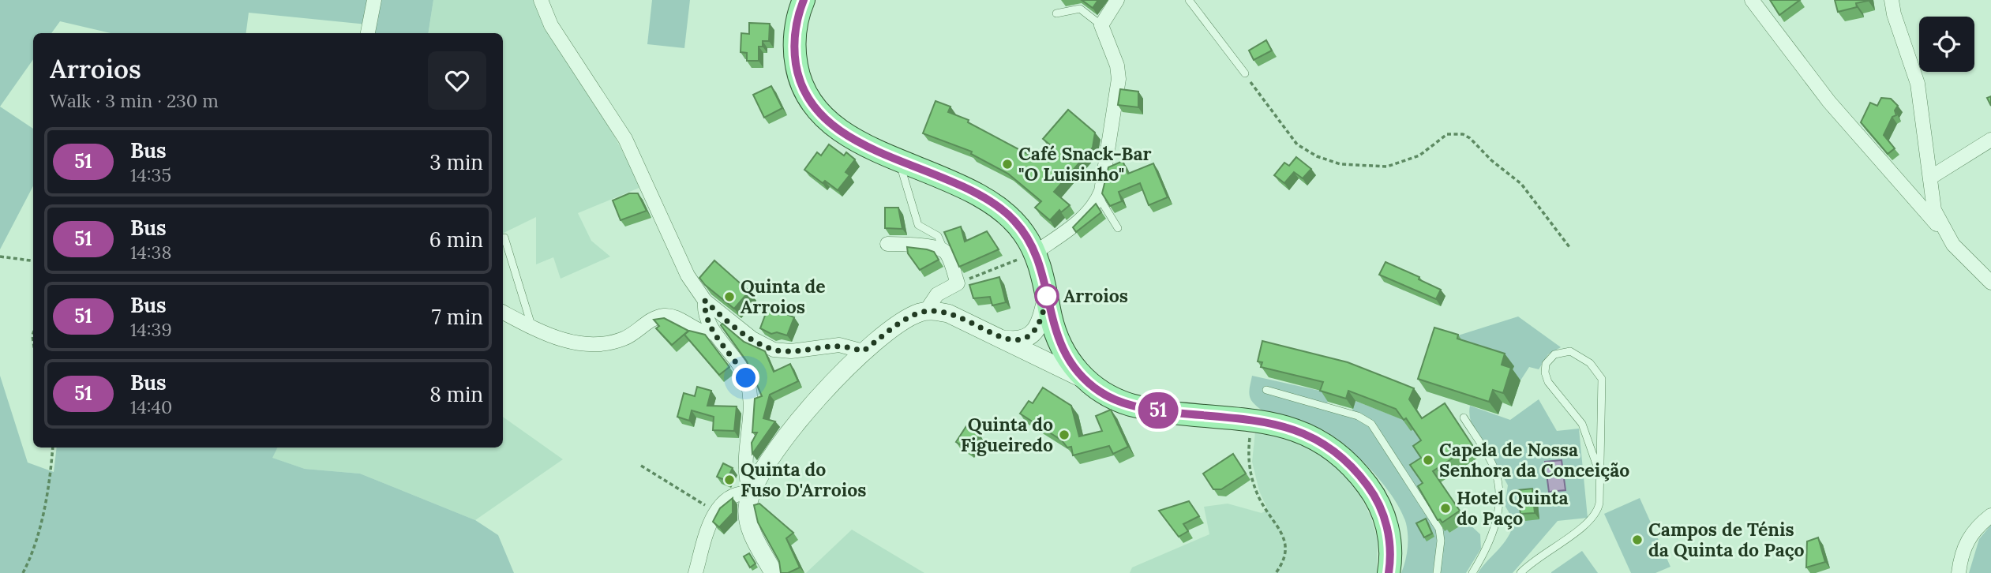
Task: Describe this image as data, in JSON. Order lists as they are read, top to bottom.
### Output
{
  "places": [
    "Café Snack-Bar \"O Luisinho\"",
    "Arroios",
    "Quinta de Arroios",
    "Quinta do Figueiredo",
    "Capela de Nossa Senhora da Conceição",
    "Quinta do Fuso D'Arroios",
    "Hotel Quinta do Paço",
    "Campos de Ténis da Quinta do Paço"
  ],
  "lines": ["bus line 51"],
  "page": {
    "on_map": "51",
    "heading": ["Arroios", "Walk · 3 min · 230 m"],
    "list": [
      {
        "mark": "51",
        "name": "Bus",
        "note": "14:35",
        "value": "3 min"
      },
      {
        "mark": "51",
        "name": "Bus",
        "note": "14:38",
        "value": "6 min"
      },
      {
        "mark": "51",
        "name": "Bus",
        "note": "14:39",
        "value": "7 min"
      },
      {
        "mark": "51",
        "name": "Bus",
        "note": "14:40",
        "value": "8 min"
      }
    ]
  }
}
